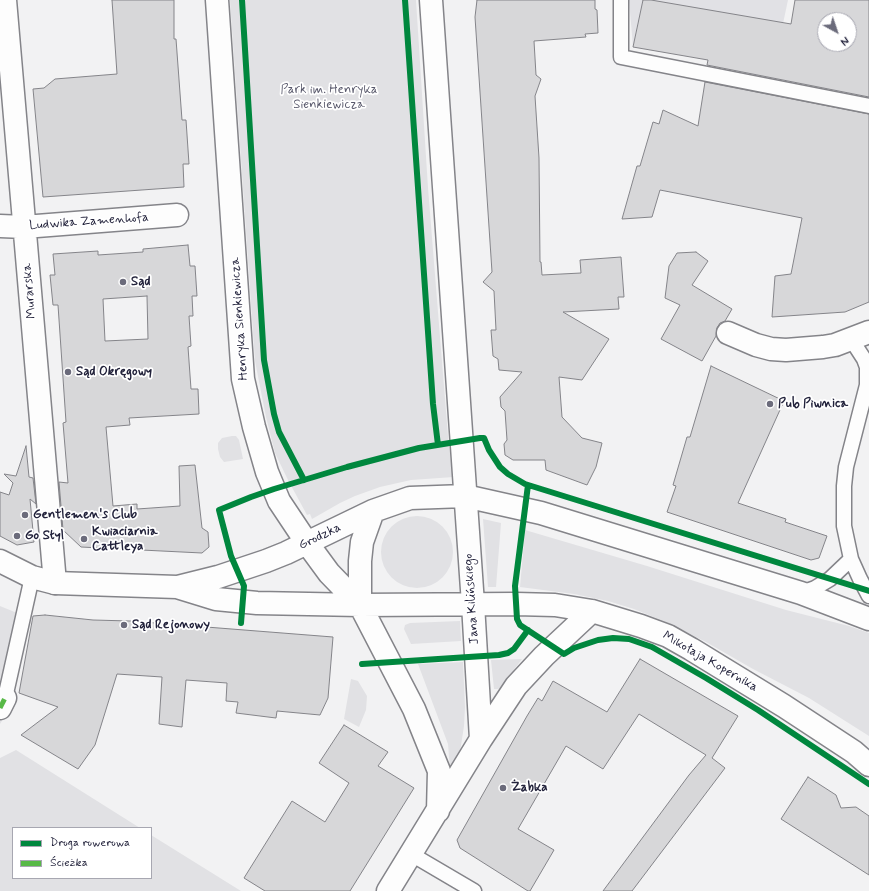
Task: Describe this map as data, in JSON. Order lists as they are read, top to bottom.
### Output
{
  "streets": {
    "street": [
      "Ludwika Zamenhofa",
      "Murarska",
      "Henryka Sienkiewicza",
      "Grodzka",
      "Jana Kilińskiego",
      "Mikołaja Kopernika"
    ]
  },
  "crossings": [
    ["Ludwika Zamenhofa", "Murarska"],
    ["Murarska", "Grodzka"],
    ["Henryka Sienkiewicza", "Grodzka"],
    ["Henryka Sienkiewicza", "Mikołaja Kopernika"],
    ["Grodzka", "Jana Kilińskiego"],
    ["Grodzka", "Mikołaja Kopernika"],
    ["Jana Kilińskiego", "Mikołaja Kopernika"]
  ],
  "parks": ["Park im. Henryka Sienkiewicza"],
  "places": [
    "Sąd",
    "Sąd Okręgowy",
    "Pub Piwnica",
    "Gentlemen's Club",
    "Go Styl",
    "Kwiaciarnia Cattleya",
    "Sąd Rejonowy",
    "Żabka"
  ],
  "legend": ["Droga rowerowa", "Ścieżka"],
  "north": "bottom right"
}
